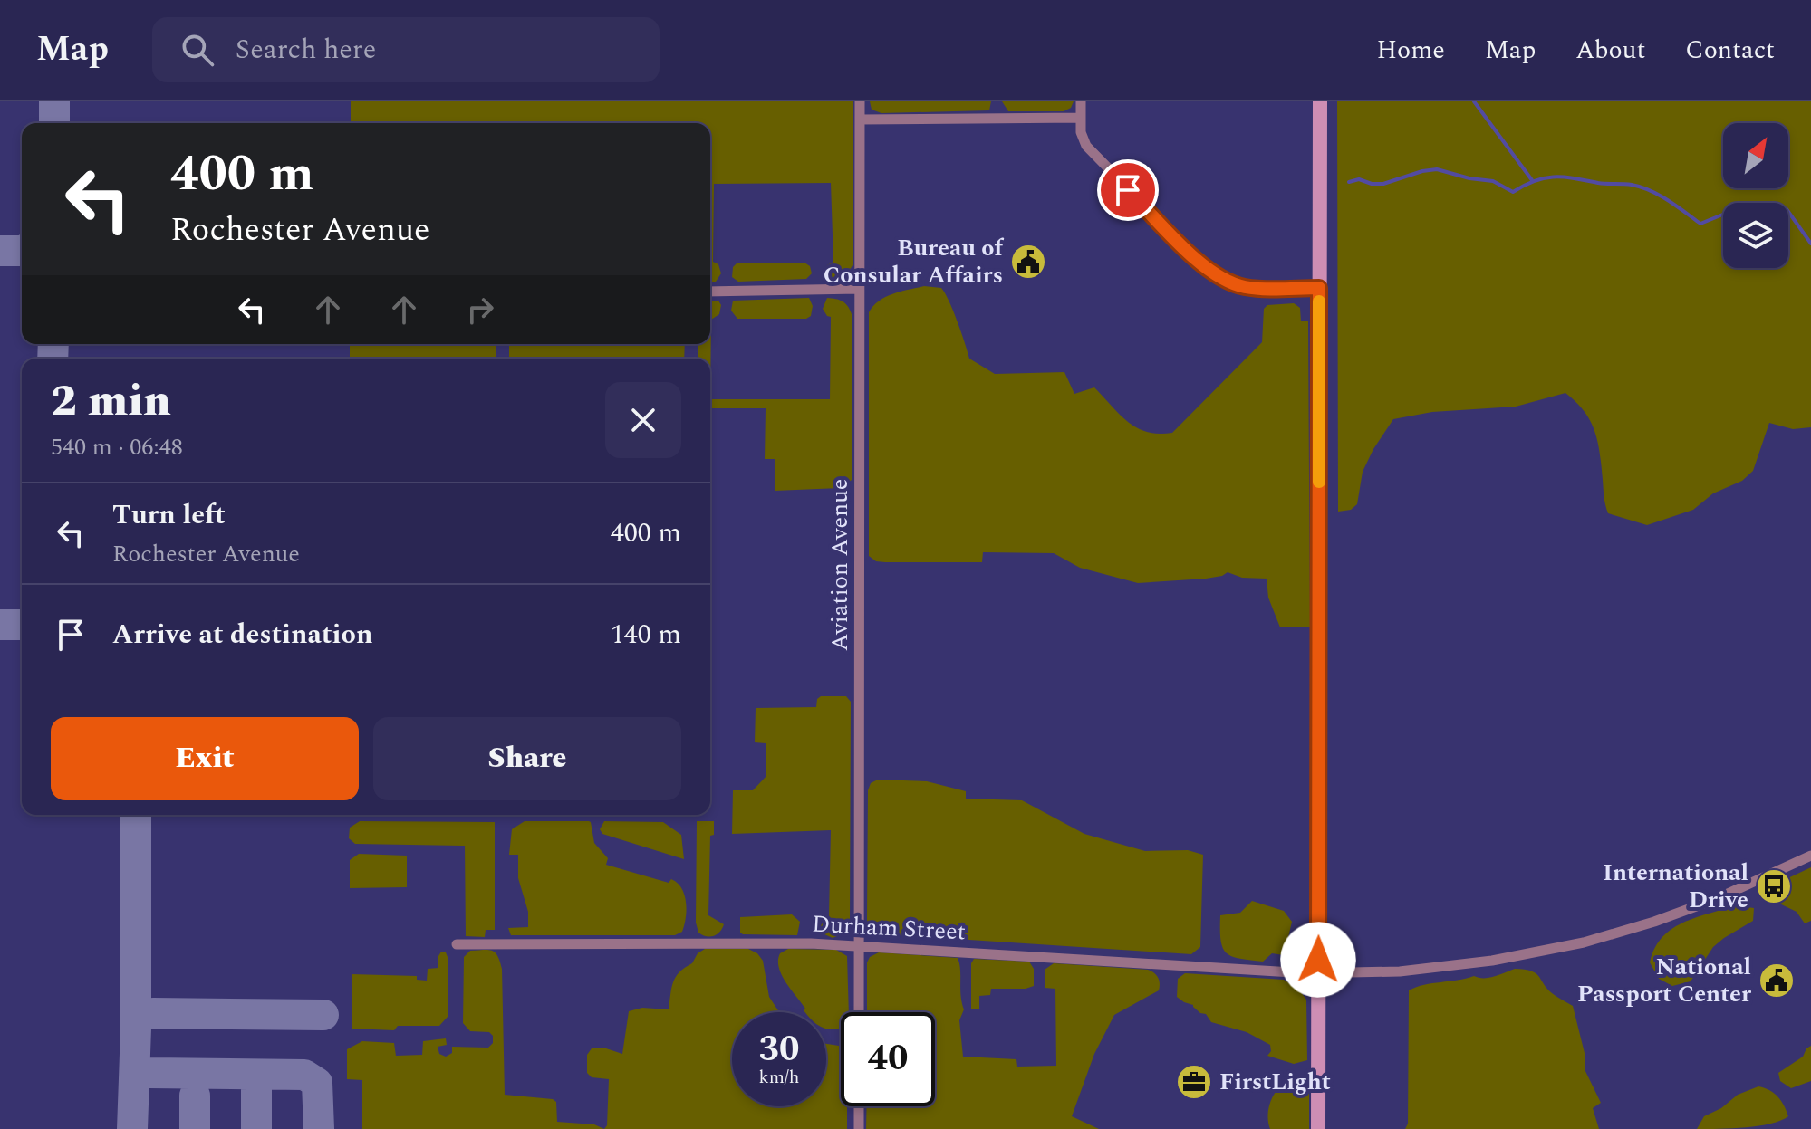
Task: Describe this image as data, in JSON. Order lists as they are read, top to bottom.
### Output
{
  "streets": {
    "street": ["Aviation Avenue", "Durham Street"]
  },
  "crossings": [
    ["Aviation Avenue", "Durham Street"]
  ],
  "places": {
    "public building": ["Bureau of Consular Affairs", "National Passport Center"],
    "bus stop": ["International Drive"],
    "office": ["FirstLight"]
  },
  "north": "top right",
  "page": {
    "header": "Map",
    "search": "Search here",
    "nav": [
      "Home",
      "Map",
      "About",
      "Contact"
    ],
    "turn": ["400 m", "Rochester Avenue"],
    "heading": ["2 min", "540 m · 06:48"],
    "list": [
      {
        "name": "Turn left",
        "note": "Rochester Avenue",
        "value": "400 m"
      },
      {
        "name": "Arrive at destination",
        "value": "140 m"
      }
    ],
    "buttons": ["Exit", "Share"],
    "speed": "30 km/h",
    "limit": "40"
  }
}
